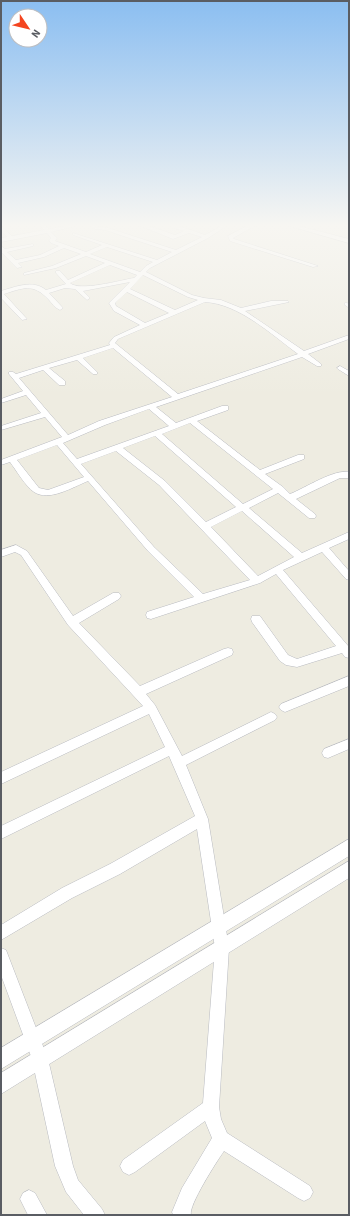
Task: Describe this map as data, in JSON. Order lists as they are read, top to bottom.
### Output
{
  "north": "bottom right"
}
